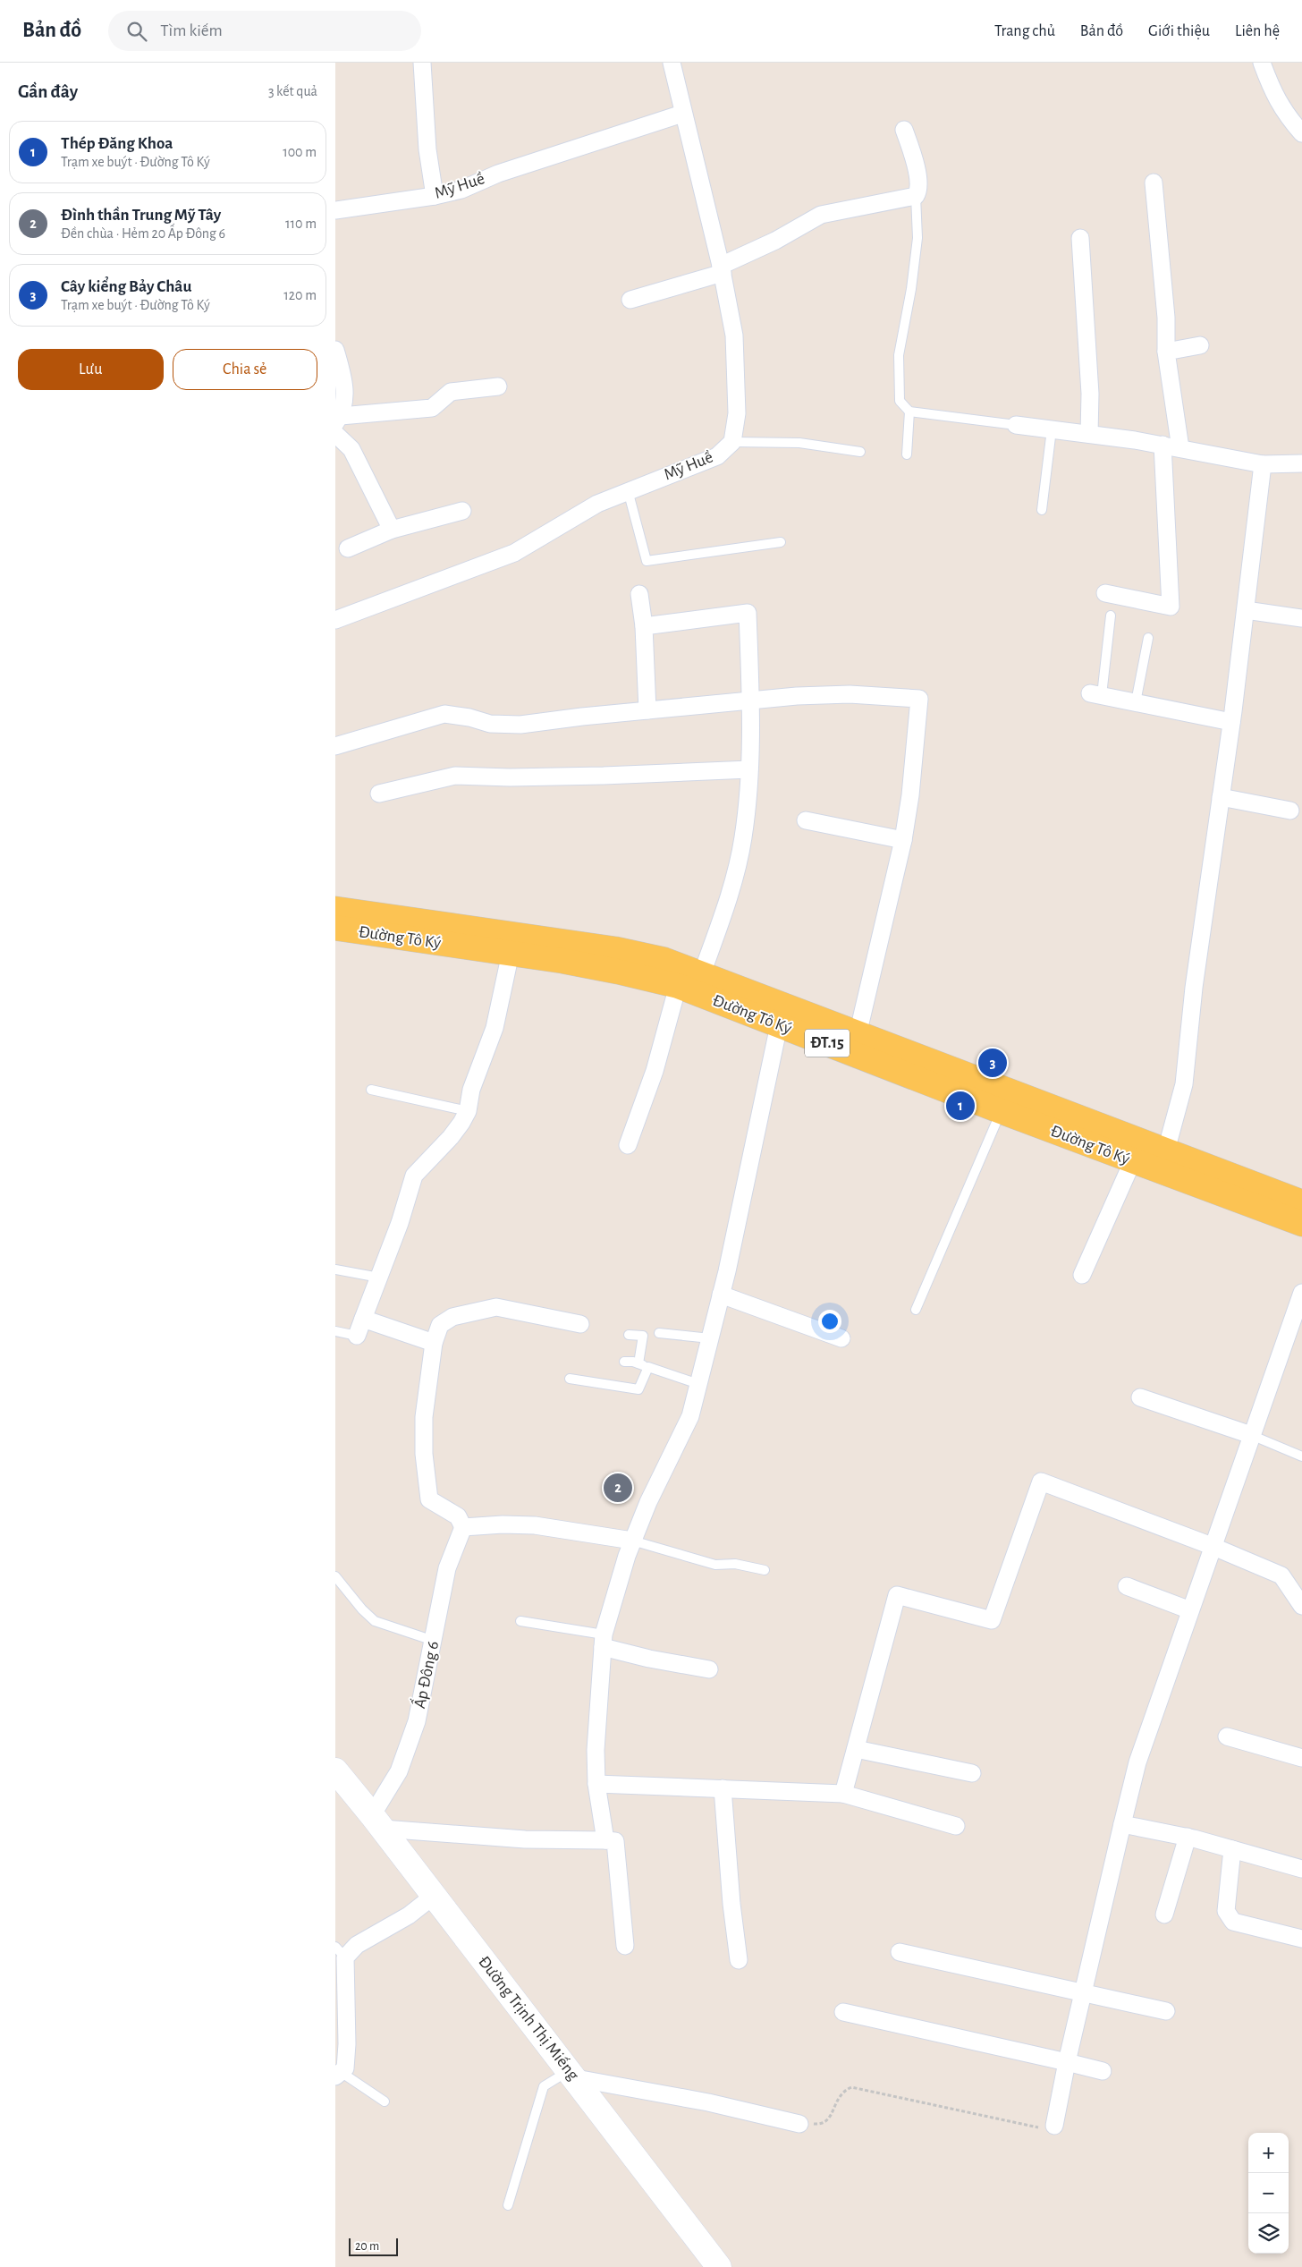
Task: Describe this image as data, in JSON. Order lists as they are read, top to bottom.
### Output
{
  "streets": {
    "main road": ["Đường Tô Ký", "ĐT.15", "Đường Trịnh Thị Miếng"],
    "street": ["Mỹ Huề", "Ấp Đông 6"]
  },
  "crossings": [
    ["Ấp Đông 6", "Đường Trịnh Thị Miếng"]
  ],
  "scale_bar": "20 m",
  "page": {
    "header": "Bản đồ",
    "search": "Tìm kiếm",
    "nav": [
      "Trang chủ",
      "Bản đồ",
      "Giới thiệu",
      "Liên hệ"
    ],
    "heading": ["Gần đây", "3 kết quả"],
    "list": [
      {
        "mark": "1",
        "name": "Thép Đăng Khoa",
        "note": "Trạm xe buýt · Đường Tô Ký",
        "value": "100 m"
      },
      {
        "mark": "2",
        "name": "Đình thần Trung Mỹ Tây",
        "note": "Đền chùa · Hẻm 20 Ấp Đông 6",
        "value": "110 m"
      },
      {
        "mark": "3",
        "name": "Cây kiểng Bảy Châu",
        "note": "Trạm xe buýt · Đường Tô Ký",
        "value": "120 m"
      }
    ],
    "buttons": ["Lưu", "Chia sẻ"],
    "pins": ["3", "1", "2"],
    "map_buttons": ["+", "−"],
    "scale": "20 m"
  }
}
